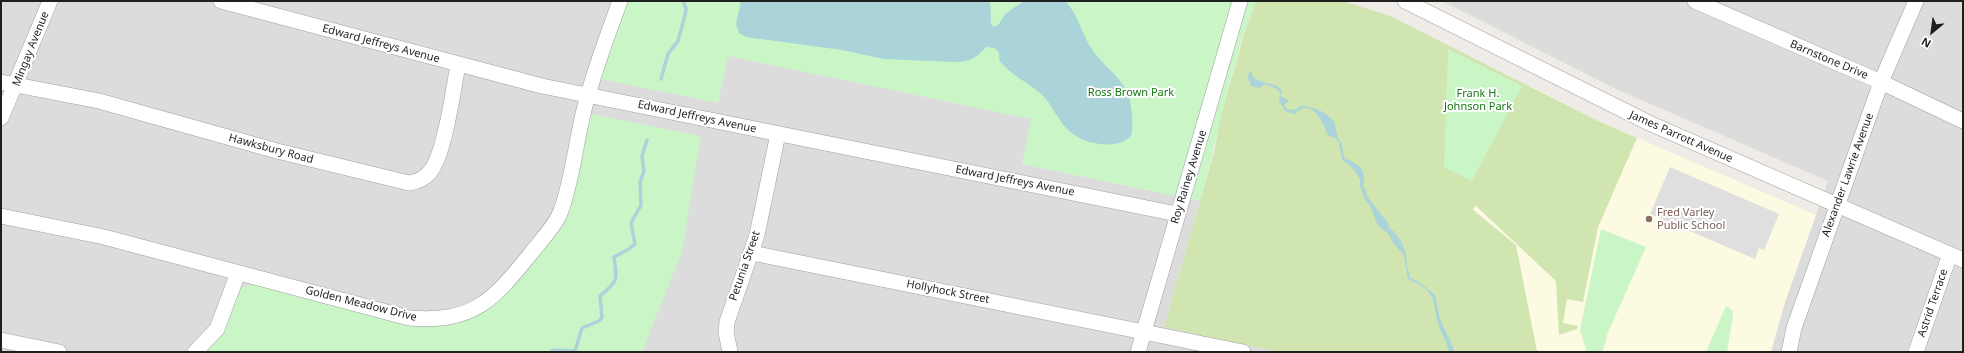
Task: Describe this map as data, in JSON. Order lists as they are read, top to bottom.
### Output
{
  "streets": {
    "street": [
      "Edward Jeffreys Avenue",
      "Mingay Avenue",
      "Barnstone Drive",
      "James Parrott Avenue",
      "Hawksbury Road",
      "Alexander Lawrie Avenue",
      "Roy Rainey Avenue",
      "Petunia Street",
      "Hollyhock Street",
      "Astrid Terrace",
      "Golden Meadow Drive"
    ]
  },
  "crossings": [
    ["Edward Jeffreys Avenue", "Hawksbury Road"],
    ["Edward Jeffreys Avenue", "Roy Rainey Avenue"],
    ["Edward Jeffreys Avenue", "Petunia Street"],
    ["Edward Jeffreys Avenue", "Golden Meadow Drive"],
    ["Mingay Avenue", "Hawksbury Road"],
    ["Barnstone Drive", "Alexander Lawrie Avenue"],
    ["James Parrott Avenue", "Alexander Lawrie Avenue"],
    ["James Parrott Avenue", "Astrid Terrace"],
    ["Roy Rainey Avenue", "Hollyhock Street"],
    ["Petunia Street", "Hollyhock Street"]
  ],
  "parks": ["Ross Brown Park", "Frank H. Johnson Park"],
  "places": ["Fred Varley Public School"],
  "north": "bottom left"
}
